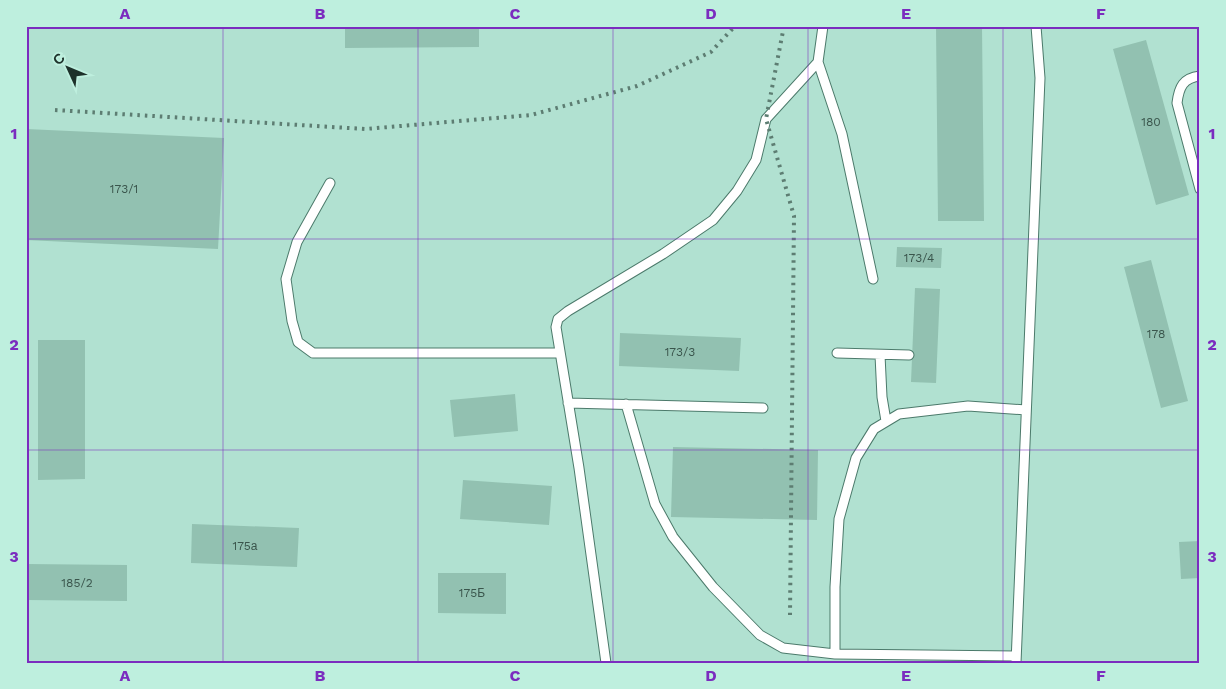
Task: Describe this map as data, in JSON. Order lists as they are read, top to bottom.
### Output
{
  "house_numbers": [
    "180",
    "173/1",
    "173/4",
    "178",
    "173/3",
    "175а",
    "185/2",
    "175Б"
  ],
  "north": "top left",
  "grid": {
    "columns": [
      "A",
      "B",
      "C",
      "D",
      "E",
      "F"
    ],
    "rows": ["1", "2", "3"]
  }
}
